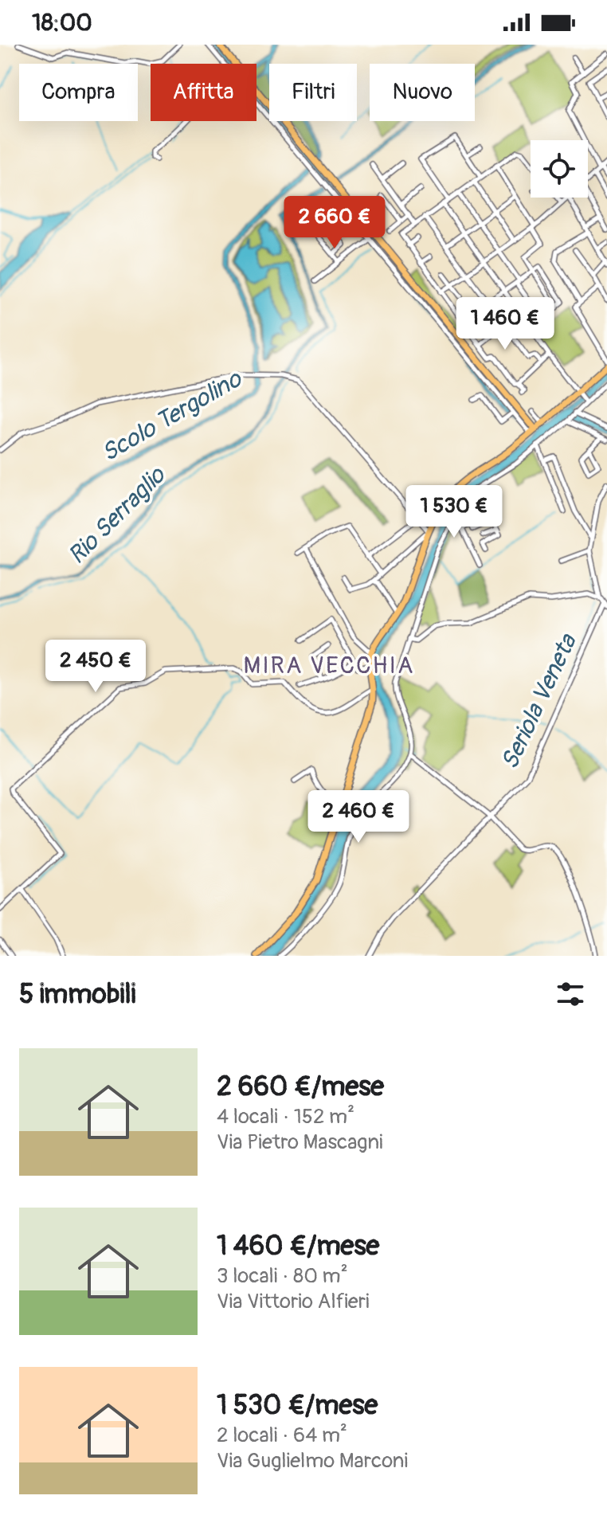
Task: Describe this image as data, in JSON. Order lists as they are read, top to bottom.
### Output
{
  "districts": ["MIRA VECCHIA"],
  "water": ["Scolo Tergolino", "Rio Serraglio", "Seriola Veneta"],
  "page": {
    "status": "18:00",
    "chip": [
      "Compra",
      "Affitta",
      "Filtri",
      "Nuovo"
    ],
    "price": [
      "2 660 €",
      "1 460 €",
      "1 530 €",
      "2 450 €",
      "2 460 €"
    ],
    "heading": "5 immobili",
    "list": [
      {
        "name": "2 660 €/mese",
        "note": "4 locali · 152 m² · Via Pietro Mascagni"
      },
      {
        "name": "1 460 €/mese",
        "note": "3 locali · 80 m² · Via Vittorio Alfieri"
      },
      {
        "name": "1 530 €/mese",
        "note": "2 locali · 64 m² · Via Guglielmo Marconi"
      }
    ]
  }
}
